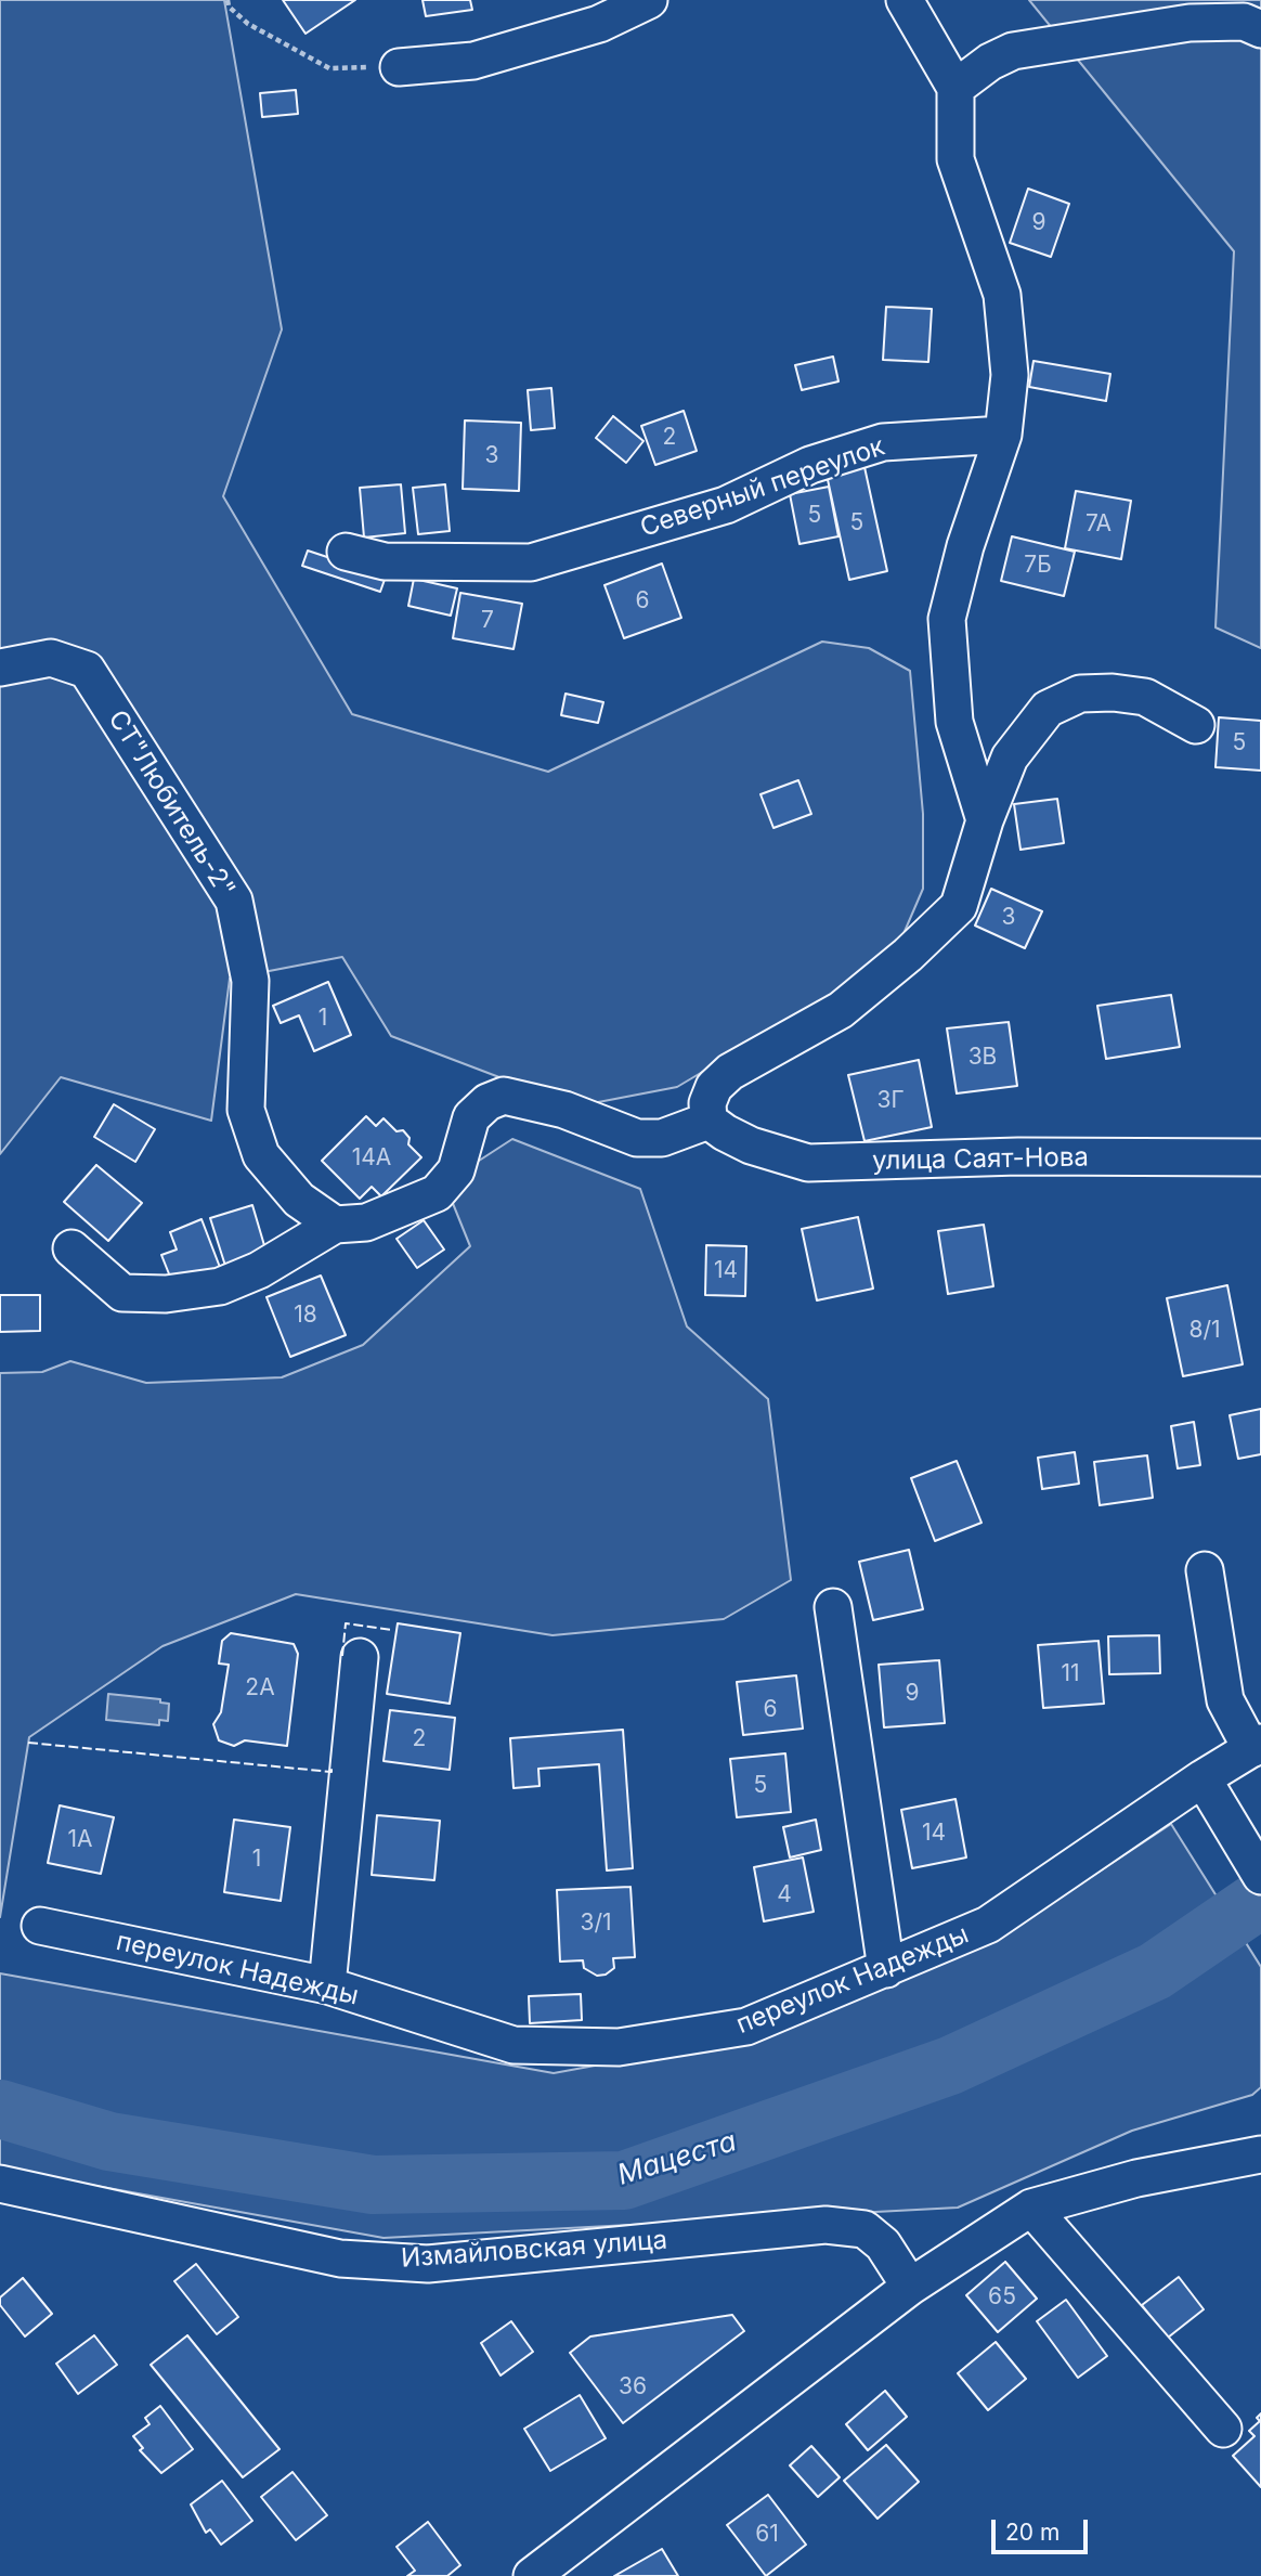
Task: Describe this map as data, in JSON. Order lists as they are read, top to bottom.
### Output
{
  "streets": {
    "street": [
      "Северный переулок",
      "СТ\"Любитель-2\"",
      "улица Саят-Нова",
      "переулок Надежды",
      "Измайловская улица"
    ]
  },
  "water": ["Мацеста"],
  "house_numbers": [
    "9",
    "2",
    "3",
    "5",
    "5",
    "7А",
    "7Б",
    "6",
    "7",
    "5",
    "3",
    "1",
    "3В",
    "3Г",
    "14А",
    "14",
    "18",
    "8/1",
    "11",
    "2А",
    "9",
    "6",
    "2",
    "5",
    "14",
    "1А",
    "1",
    "4",
    "3/1",
    "65",
    "36",
    "61"
  ],
  "scale_bar": "20 m"
}
